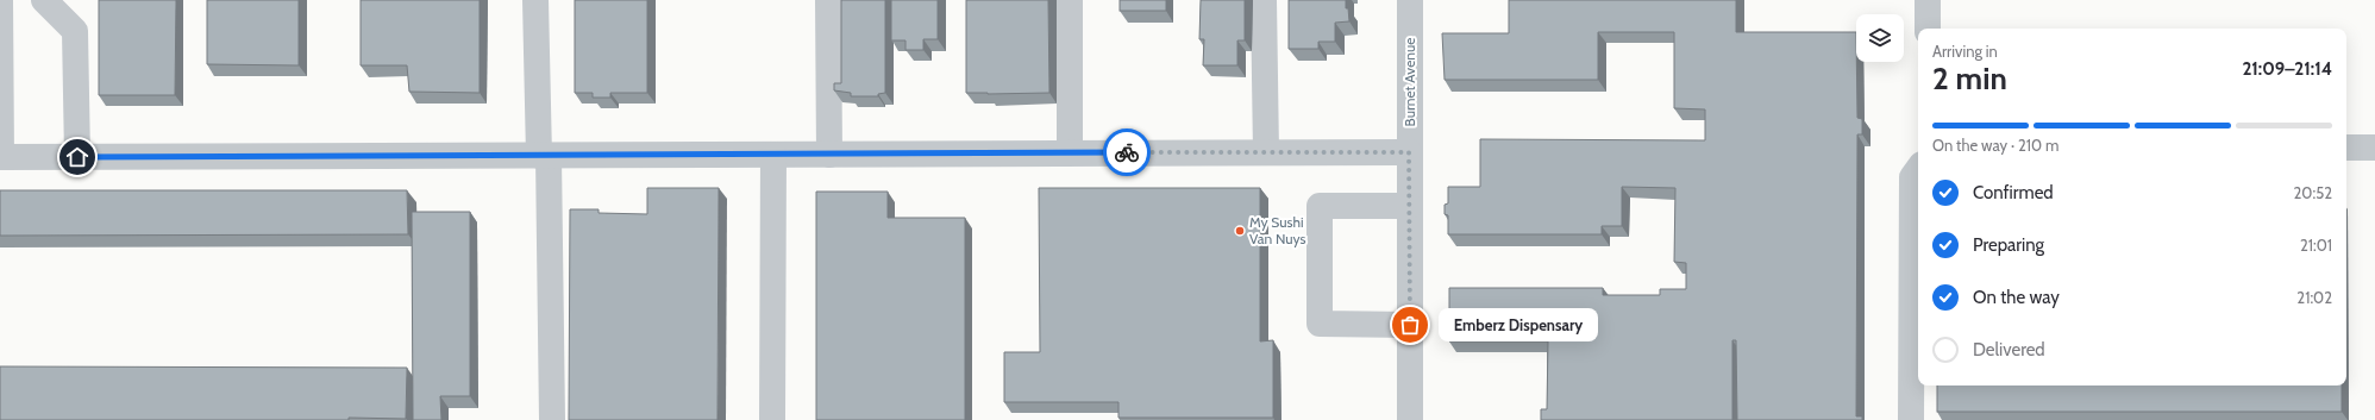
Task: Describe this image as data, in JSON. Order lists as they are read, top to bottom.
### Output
{
  "streets": {
    "street": ["Burnet Avenue"]
  },
  "places": ["My Sushi Van Nuys", "Emberz Dispensary"],
  "page": {
    "heading": ["2 min", "Arriving in", "21:09–21:14"],
    "bar": "On the way · 210 m",
    "list": [
      ["Confirmed", "20:52"],
      ["Preparing", "21:01"],
      ["On the way", "21:02"],
      "Delivered"
    ],
    "bubble": "Emberz Dispensary"
  }
}
